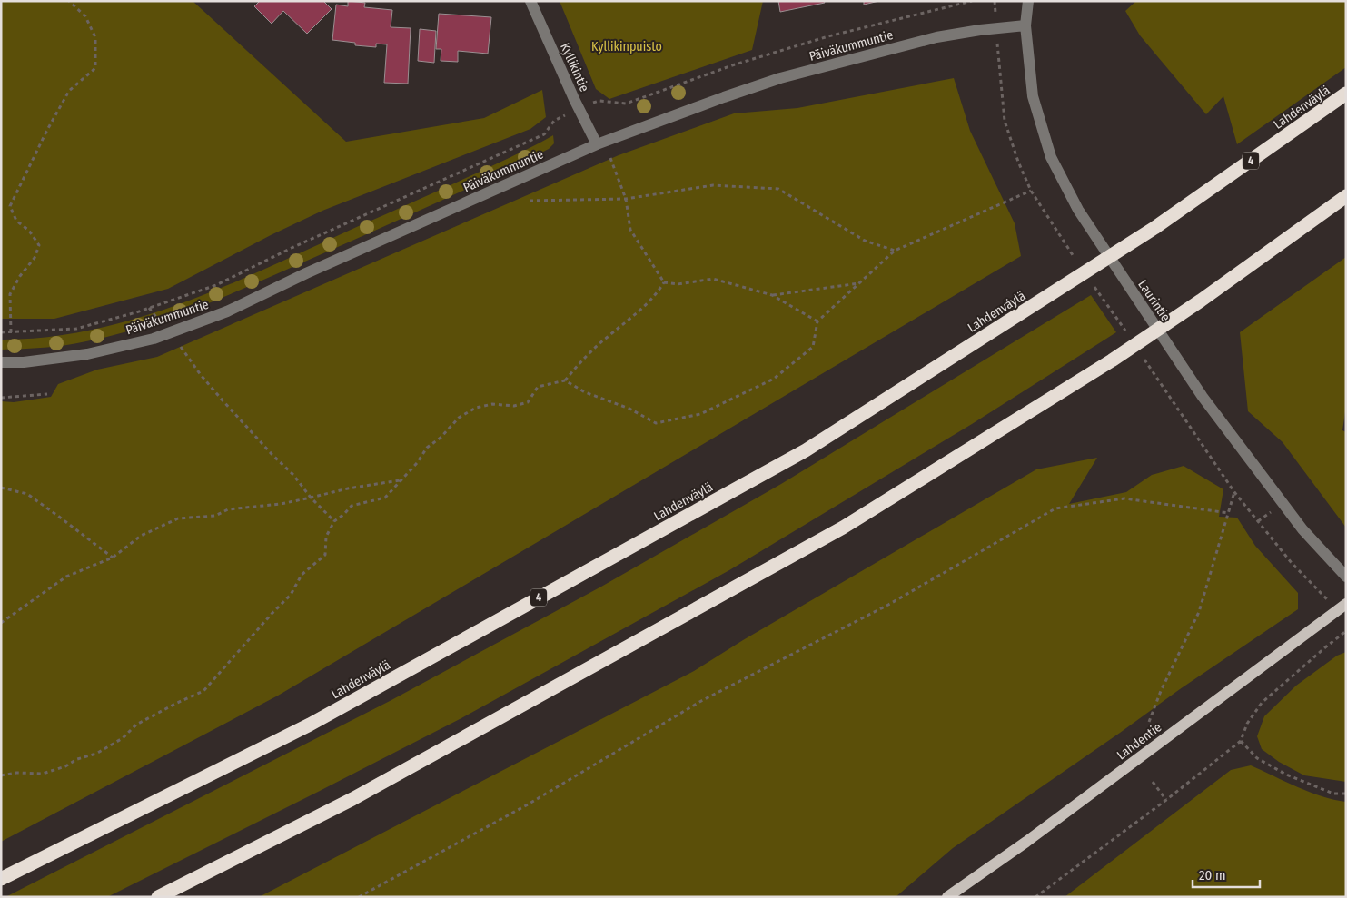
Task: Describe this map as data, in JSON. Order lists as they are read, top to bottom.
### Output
{
  "streets": {
    "highway": ["Lahdenväylä", "4"],
    "main road": ["Lahdentie"],
    "street": ["Päiväkummuntie", "Kyllikintie", "Laurintie"]
  },
  "crossings": [
    ["Päiväkummuntie", "Kyllikintie"],
    ["Päiväkummuntie", "Laurintie"]
  ],
  "parks": ["Kyllikinpuisto"],
  "scale_bar": "20 m"
}
